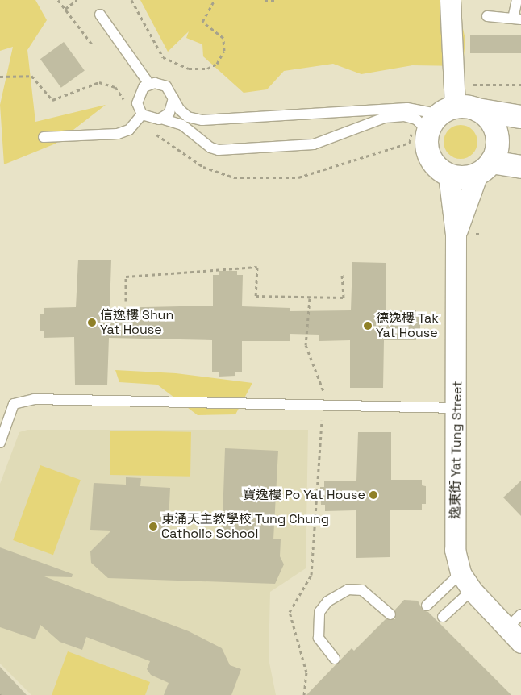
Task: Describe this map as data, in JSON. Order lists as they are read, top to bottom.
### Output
{
  "streets": {
    "street": ["逸東街 Yat Tung Street"]
  },
  "places": [
    "信逸樓 Shun Yat House",
    "德逸樓 Tak Yat House",
    "寶逸樓 Po Yat House",
    "東涌天主教學校 Tung Chung Catholic School"
  ]
}
